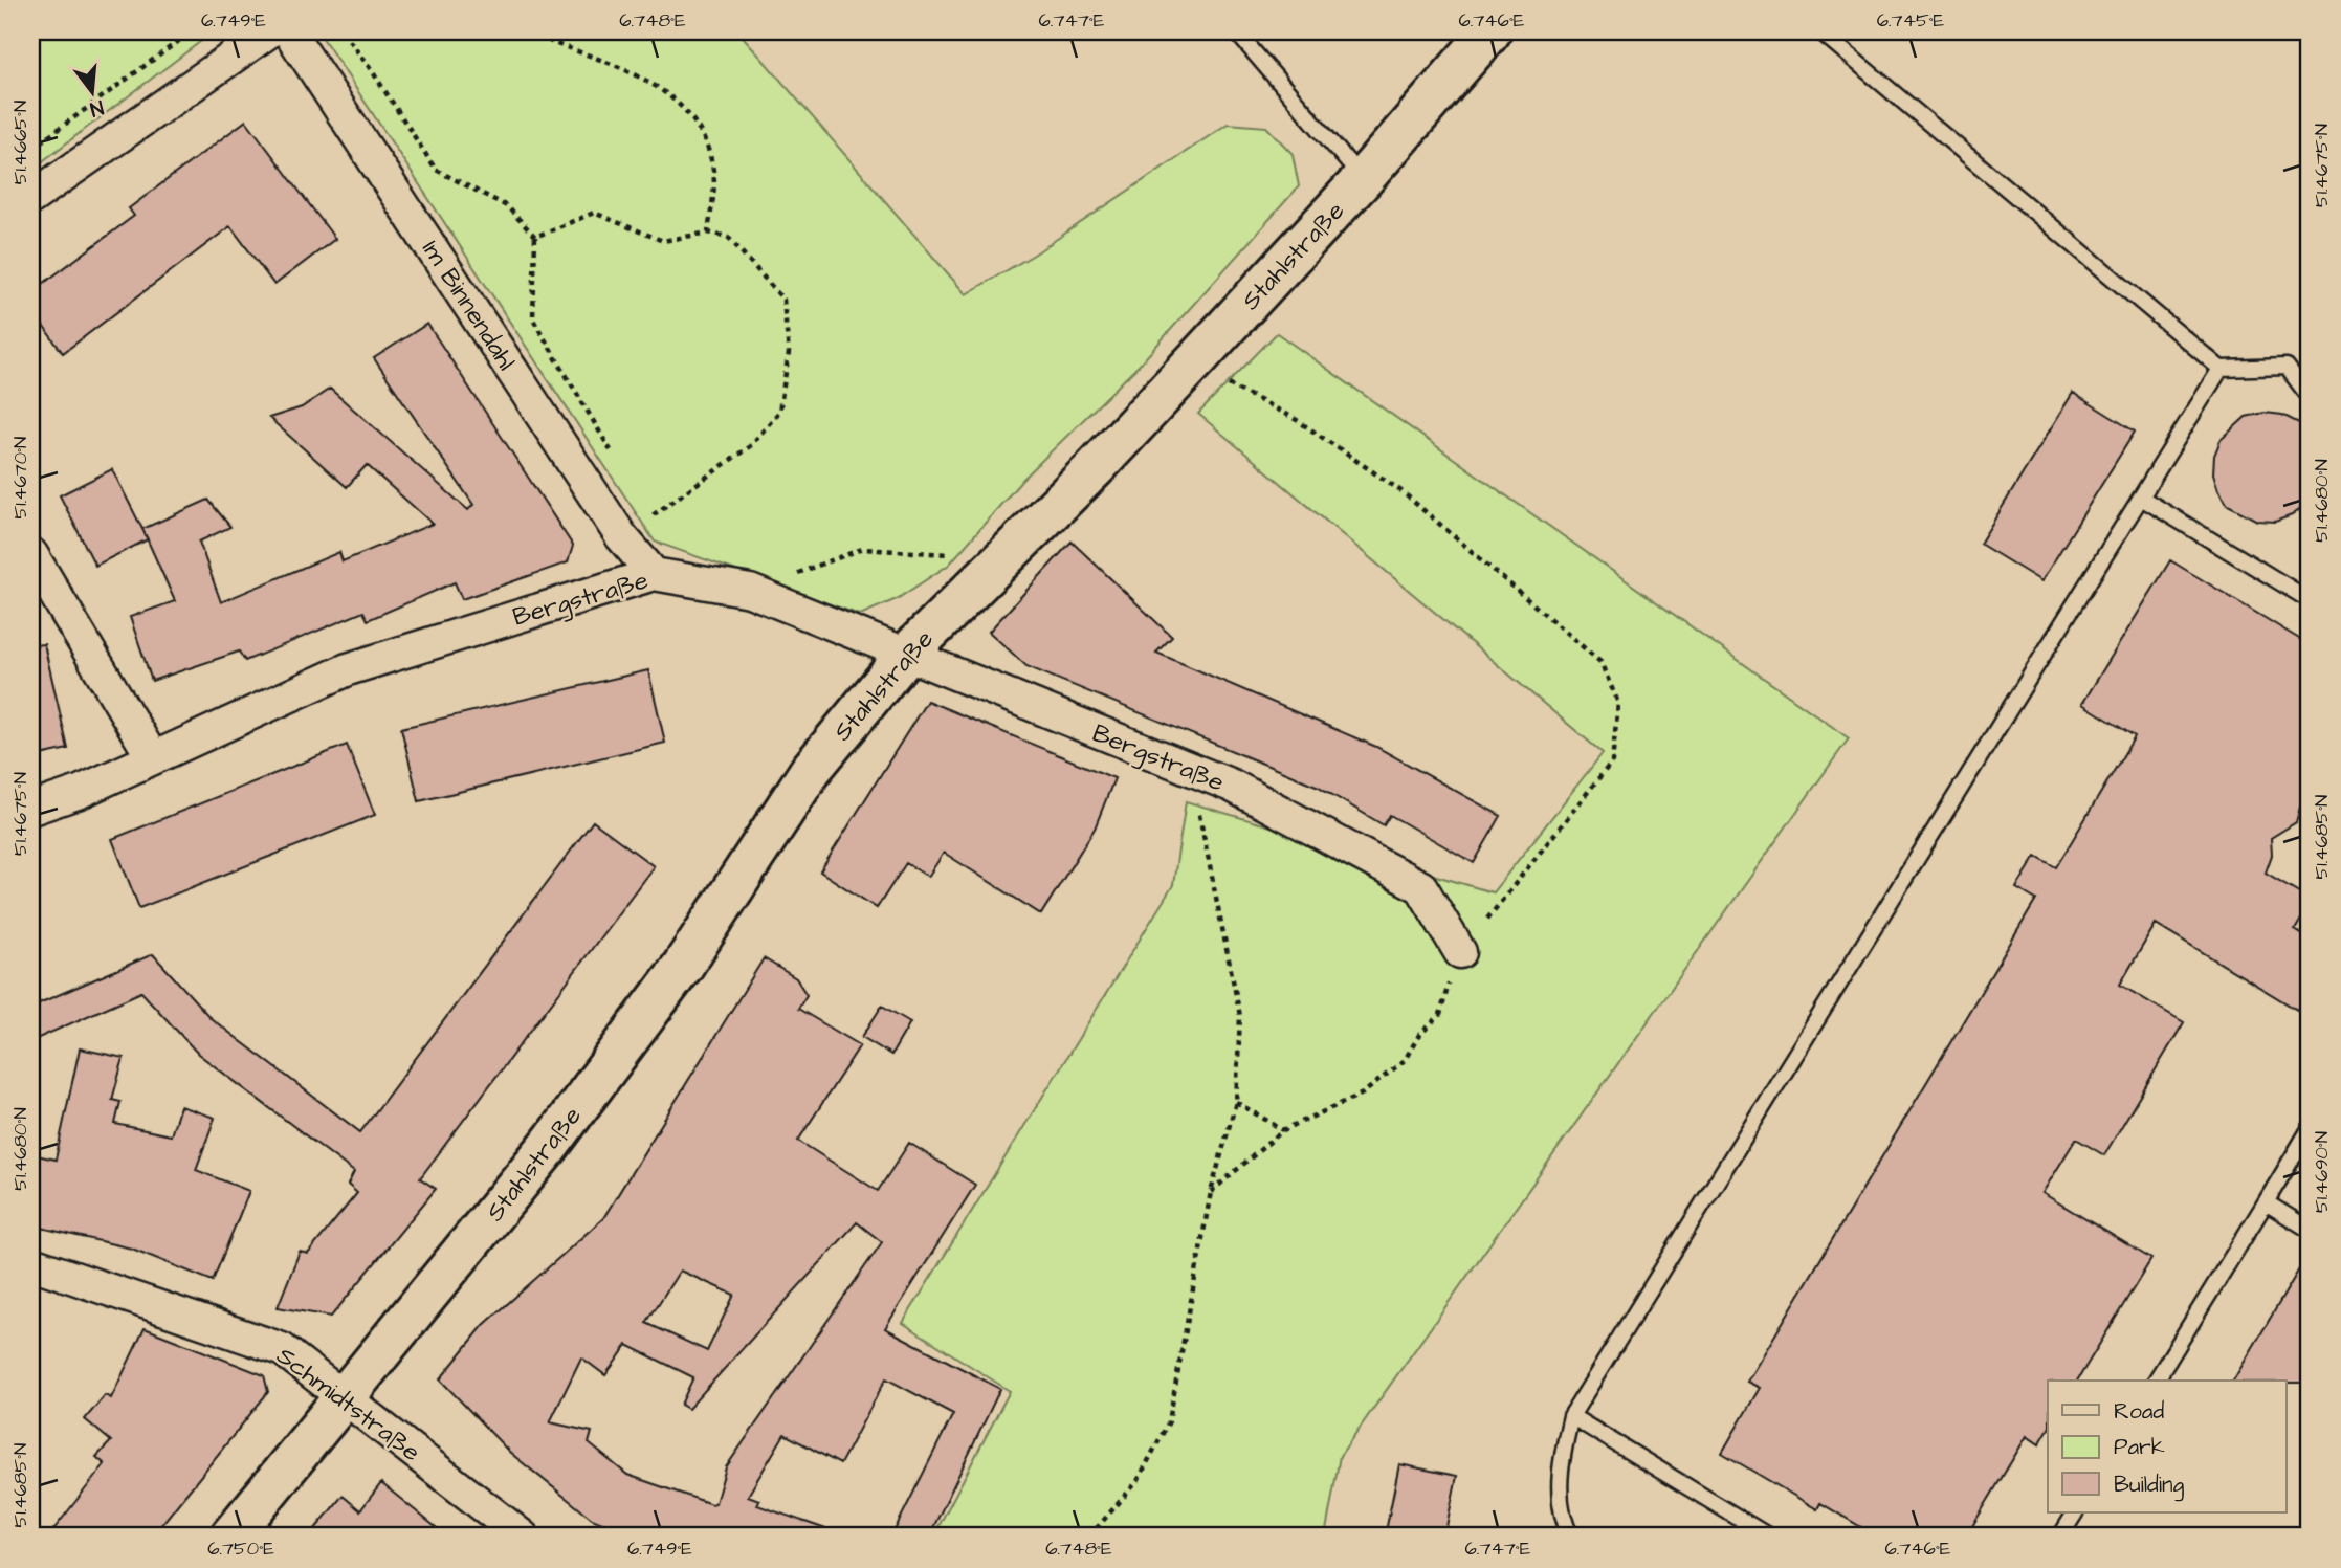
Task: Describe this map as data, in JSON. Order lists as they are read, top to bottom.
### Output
{
  "streets": {
    "street": [
      "Stahlstraße",
      "Im Binnendahl",
      "Bergstraße",
      "Schmidtstraße"
    ]
  },
  "crossings": [
    ["Stahlstraße", "Bergstraße"],
    ["Stahlstraße", "Schmidtstraße"],
    ["Im Binnendahl", "Bergstraße"]
  ],
  "legend": ["Road", "Park", "Building"],
  "north": "bottom",
  "coordinates": [
    "6.749°E",
    "6.748°E",
    "6.747°E",
    "6.746°E",
    "6.745°E",
    "51.4665°N",
    "51.4675°N",
    "51.4670°N",
    "51.4680°N",
    "51.4685°N",
    "51.4690°N",
    "6.750°E"
  ]
}
